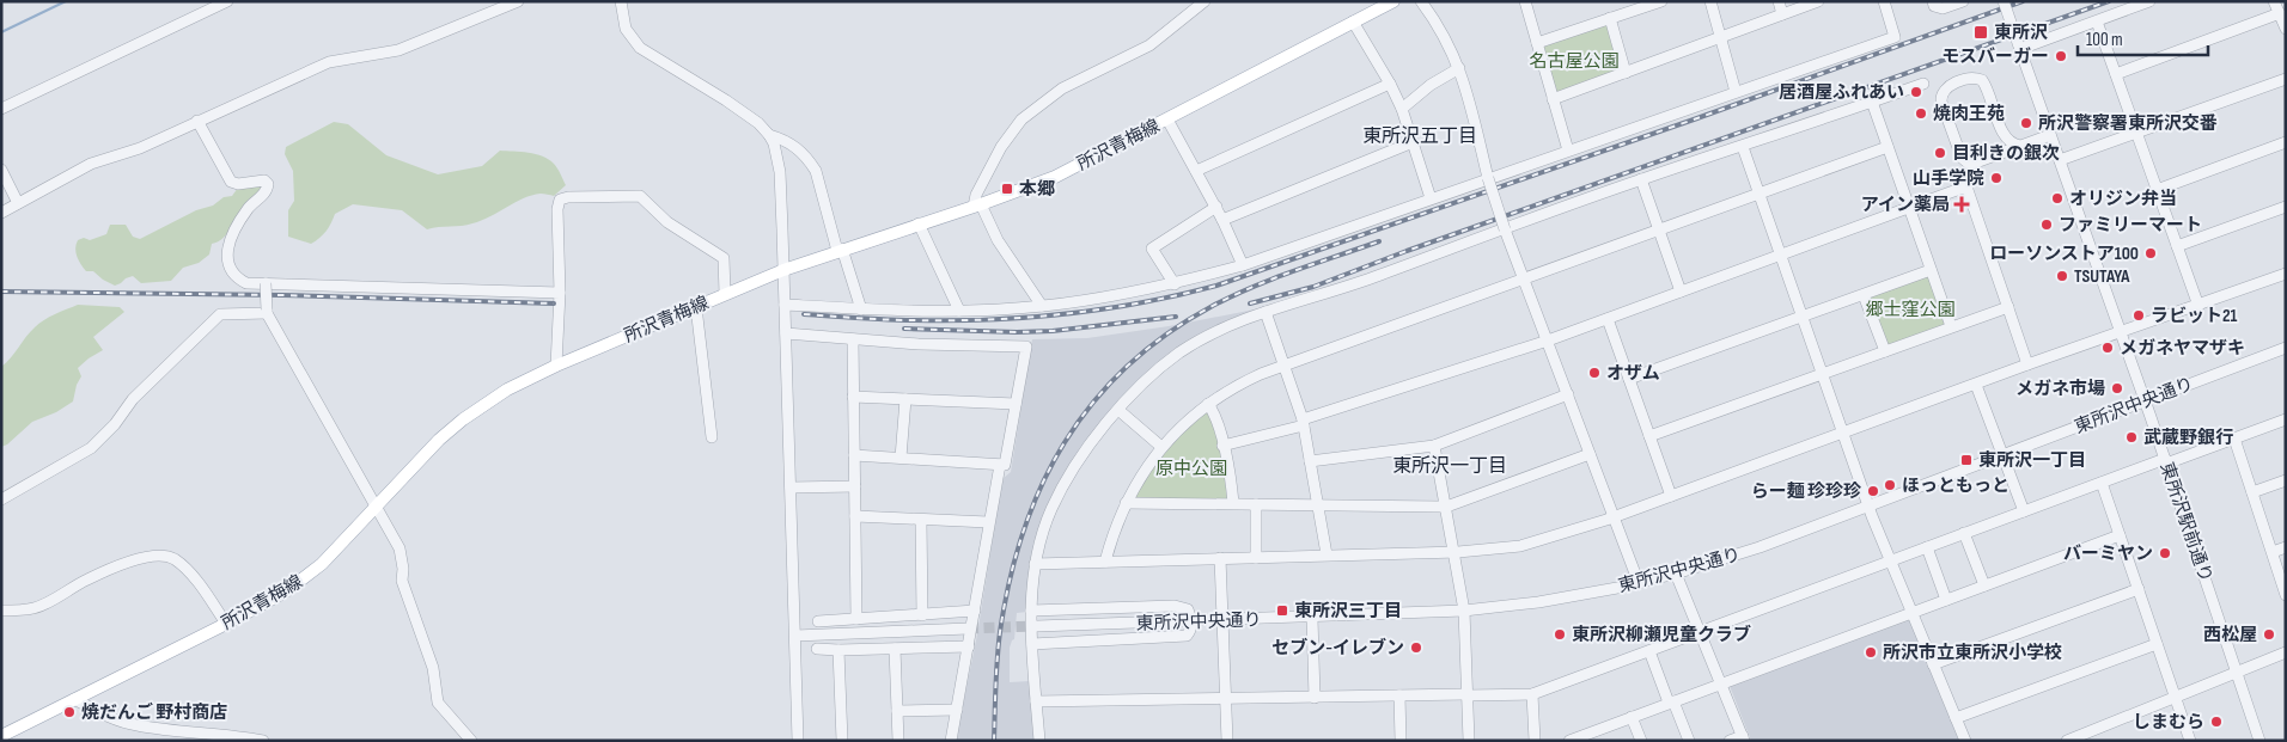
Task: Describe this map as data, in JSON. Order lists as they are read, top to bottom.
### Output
{
  "streets": {
    "main road": ["所沢青梅線"],
    "street": ["東所沢中央通り", "東所沢駅前通り"]
  },
  "crossings": [
    ["東所沢中央通り", "東所沢駅前通り"]
  ],
  "districts": ["東所沢五丁目", "東所沢一丁目"],
  "parks": ["名古屋公園", "郷士窪公園", "原中公園"],
  "places": {
    "transit": [
      "東所沢",
      "本郷",
      "東所沢一丁目",
      "東所沢三丁目"
    ],
    "other": [
      "モスバーガー",
      "居酒屋ふれあい",
      "焼肉王苑",
      "所沢警察署東所沢交番",
      "目利きの銀次",
      "山手学院",
      "オリジン弁当",
      "ファミリーマート",
      "ローソンストア100",
      "TSUTAYA",
      "ラビット21",
      "メガネヤマザキ",
      "オザム",
      "メガネ市場",
      "武蔵野銀行",
      "ほっともっと",
      "らー麺 珍珍珍",
      "バーミヤン",
      "東所沢柳瀬児童クラブ",
      "西松屋",
      "セブン-イレブン",
      "所沢市立東所沢小学校",
      "焼だんご 野村商店",
      "しまむら"
    ],
    "health": ["アイン薬局"]
  },
  "scale_bar": "100 m"
}
